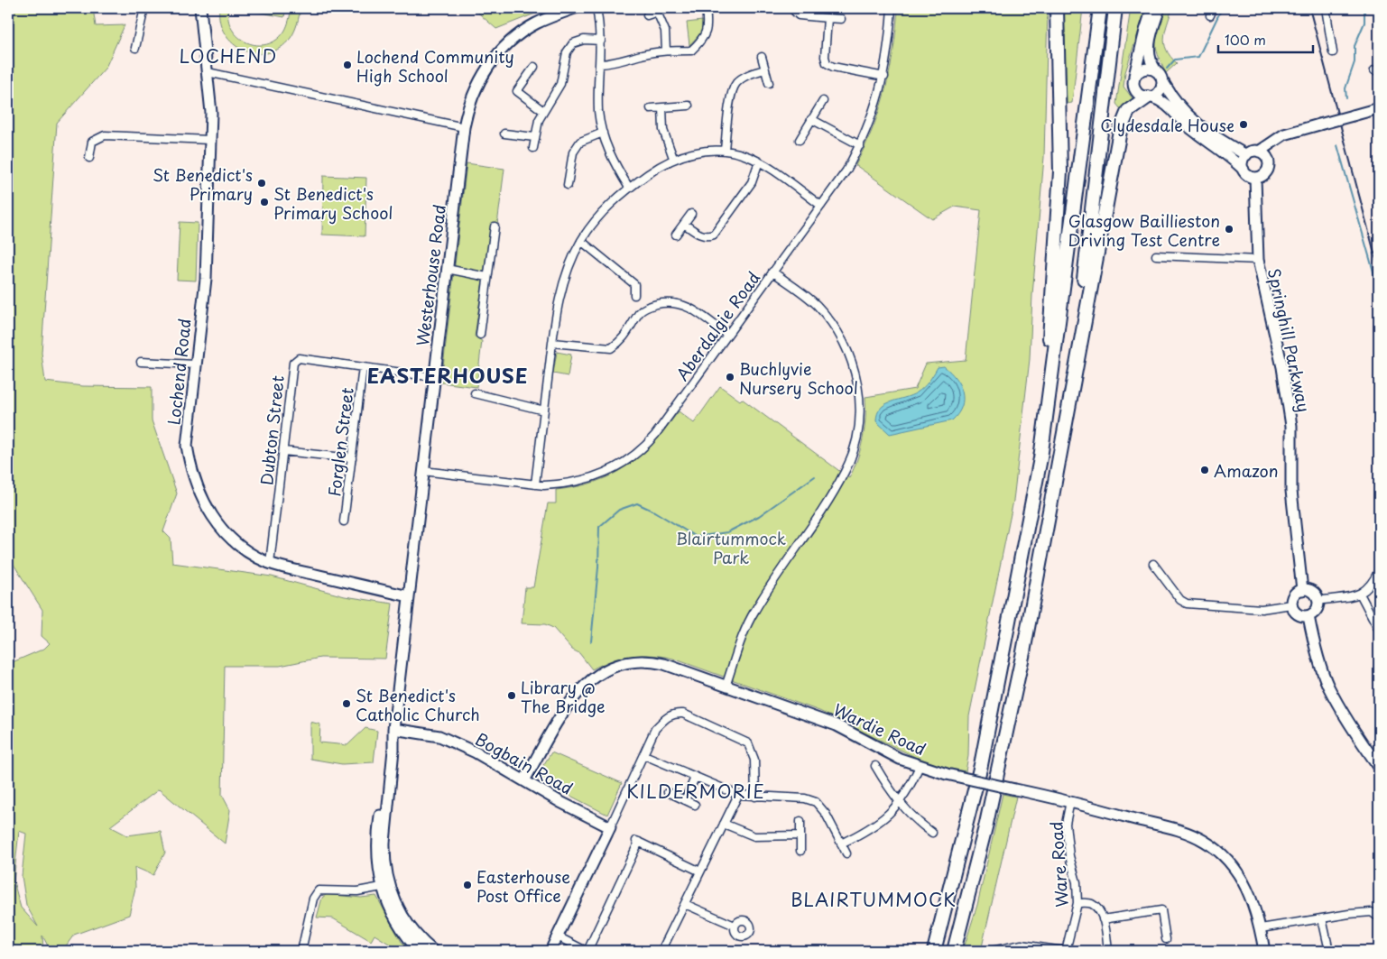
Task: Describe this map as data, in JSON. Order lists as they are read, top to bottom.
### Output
{
  "streets": {
    "street": [
      "Westerhouse Road",
      "Aberdalgie Road",
      "Springhill Parkway",
      "Lochend Road",
      "Dubton Street",
      "Forglen Street",
      "Wardie Road",
      "Bogbain Road",
      "Ware Road"
    ]
  },
  "crossings": [
    ["Westerhouse Road", "Aberdalgie Road"],
    ["Westerhouse Road", "Lochend Road"],
    ["Westerhouse Road", "Dubton Street"],
    ["Westerhouse Road", "Bogbain Road"],
    ["Lochend Road", "Dubton Street"],
    ["Dubton Street", "Forglen Street"],
    ["Wardie Road", "Bogbain Road"],
    ["Wardie Road", "Ware Road"]
  ],
  "districts": [
    "LOCHEND",
    "EASTERHOUSE",
    "KILDERMORIE",
    "BLAIRTUMMOCK"
  ],
  "parks": ["Blairtummock Park"],
  "places": [
    "Lochend Community High School",
    "Clydesdale House",
    "St Benedict's Primary",
    "St Benedict's Primary School",
    "Glasgow Baillieston Driving Test Centre",
    "Buchlyvie Nursery School",
    "Amazon",
    "Library @ The Bridge",
    "St Benedict's Catholic Church",
    "Easterhouse Post Office"
  ],
  "scale_bar": "100 m"
}
